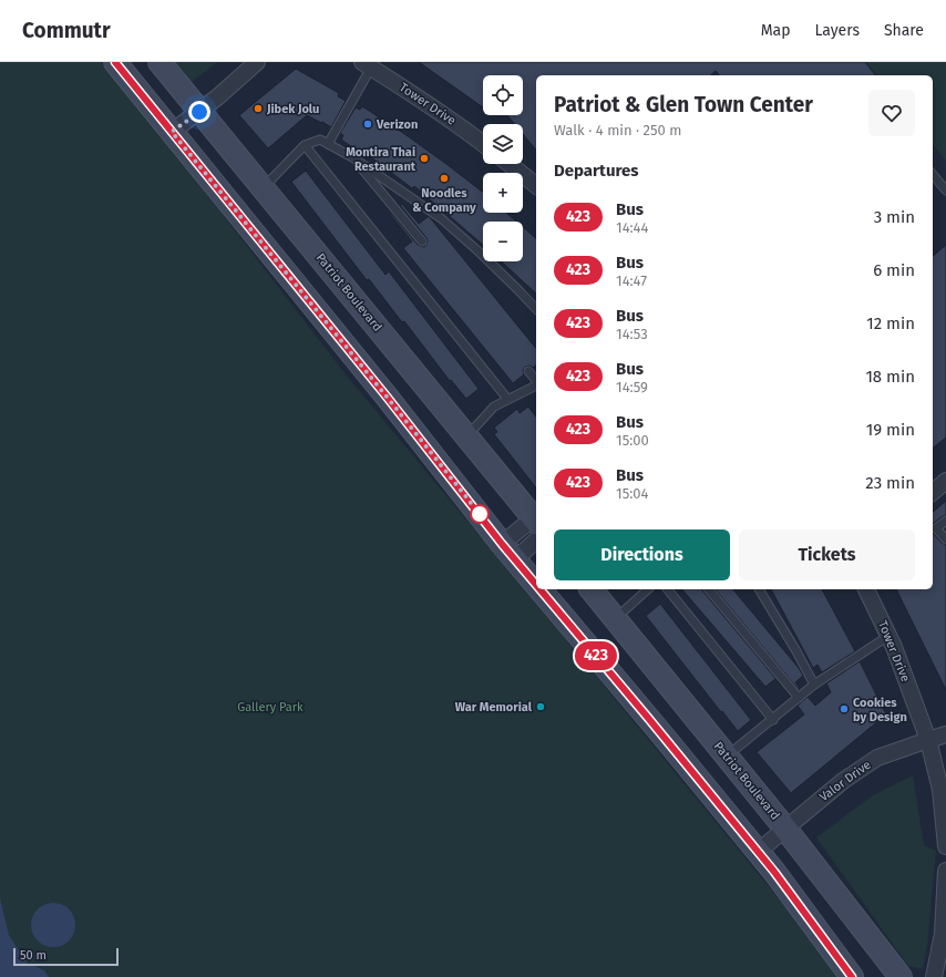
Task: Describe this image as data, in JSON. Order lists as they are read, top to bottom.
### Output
{
  "streets": {
    "main road": ["Patriot Boulevard"],
    "street": ["Tower Drive", "Valor Drive"]
  },
  "crossings": [
    ["Tower Drive", "Valor Drive"],
    ["Patriot Boulevard", "Valor Drive"]
  ],
  "parks": ["Gallery Park"],
  "places": [
    "Jibek Jolu",
    "Verizon",
    "Montira Thai Restaurant",
    "Noodles & Company",
    "War Memorial",
    "Cookies by Design"
  ],
  "lines": ["bus line 423"],
  "scale_bar": "50 m",
  "page": {
    "header": "Commutr",
    "nav": ["Map", "Layers", "Share"],
    "on_map": "423",
    "map_buttons": ["+", "−"],
    "heading": [
      ["Patriot & Glen Town Center", "Walk · 4 min · 250 m"],
      "Departures"
    ],
    "list": [
      {
        "mark": "423",
        "name": "Bus",
        "note": "14:44",
        "value": "3 min"
      },
      {
        "mark": "423",
        "name": "Bus",
        "note": "14:47",
        "value": "6 min"
      },
      {
        "mark": "423",
        "name": "Bus",
        "note": "14:53",
        "value": "12 min"
      },
      {
        "mark": "423",
        "name": "Bus",
        "note": "14:59",
        "value": "18 min"
      },
      {
        "mark": "423",
        "name": "Bus",
        "note": "15:00",
        "value": "19 min"
      },
      {
        "mark": "423",
        "name": "Bus",
        "note": "15:04",
        "value": "23 min"
      }
    ],
    "buttons": ["Directions", "Tickets"],
    "scale": "50 m"
  }
}
